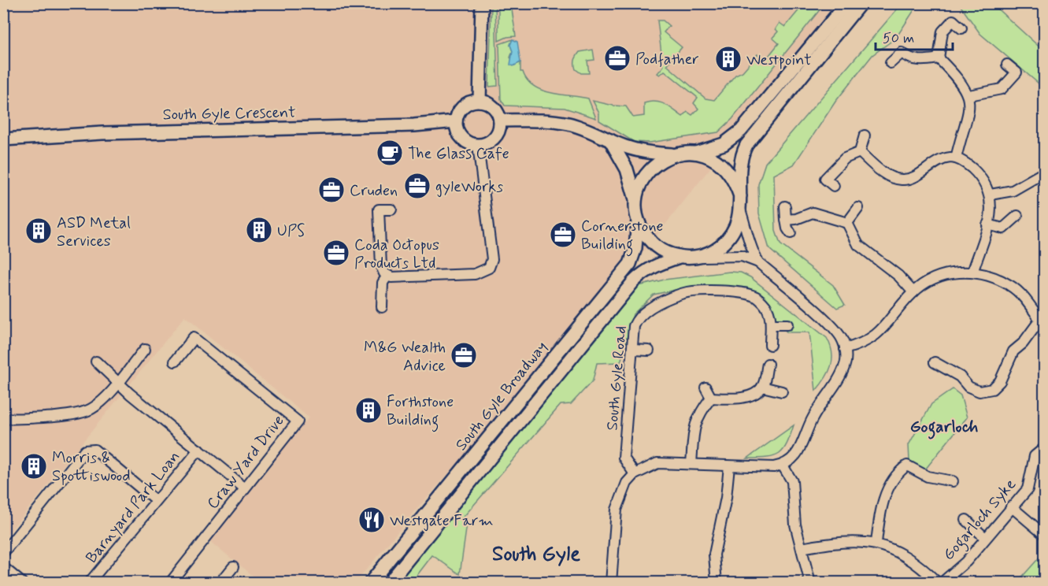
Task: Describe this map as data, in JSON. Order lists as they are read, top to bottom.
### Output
{
  "streets": {
    "street": [
      "South Gyle Crescent",
      "South Gyle Road",
      "South Gyle Broadway",
      "Craw Yard Drive",
      "Barnyard Park Loan",
      "Gogarloch Syke"
    ]
  },
  "districts": ["Gogarloch", "South Gyle"],
  "places": {
    "office": [
      "Podfather",
      "gyleWorks",
      "Cruden",
      "Cornerstone Building",
      "Coda Octopus Products Ltd",
      "M&G Wealth Advice"
    ],
    "building": [
      "Westpoint",
      "UPS",
      "ASD Metal Services",
      "Forthstone Building",
      "Morris & Spottiswood"
    ],
    "cafe": ["The Glass Cafe"],
    "restaurant": ["Westgate Farm"]
  },
  "scale_bar": "50 m"
}
